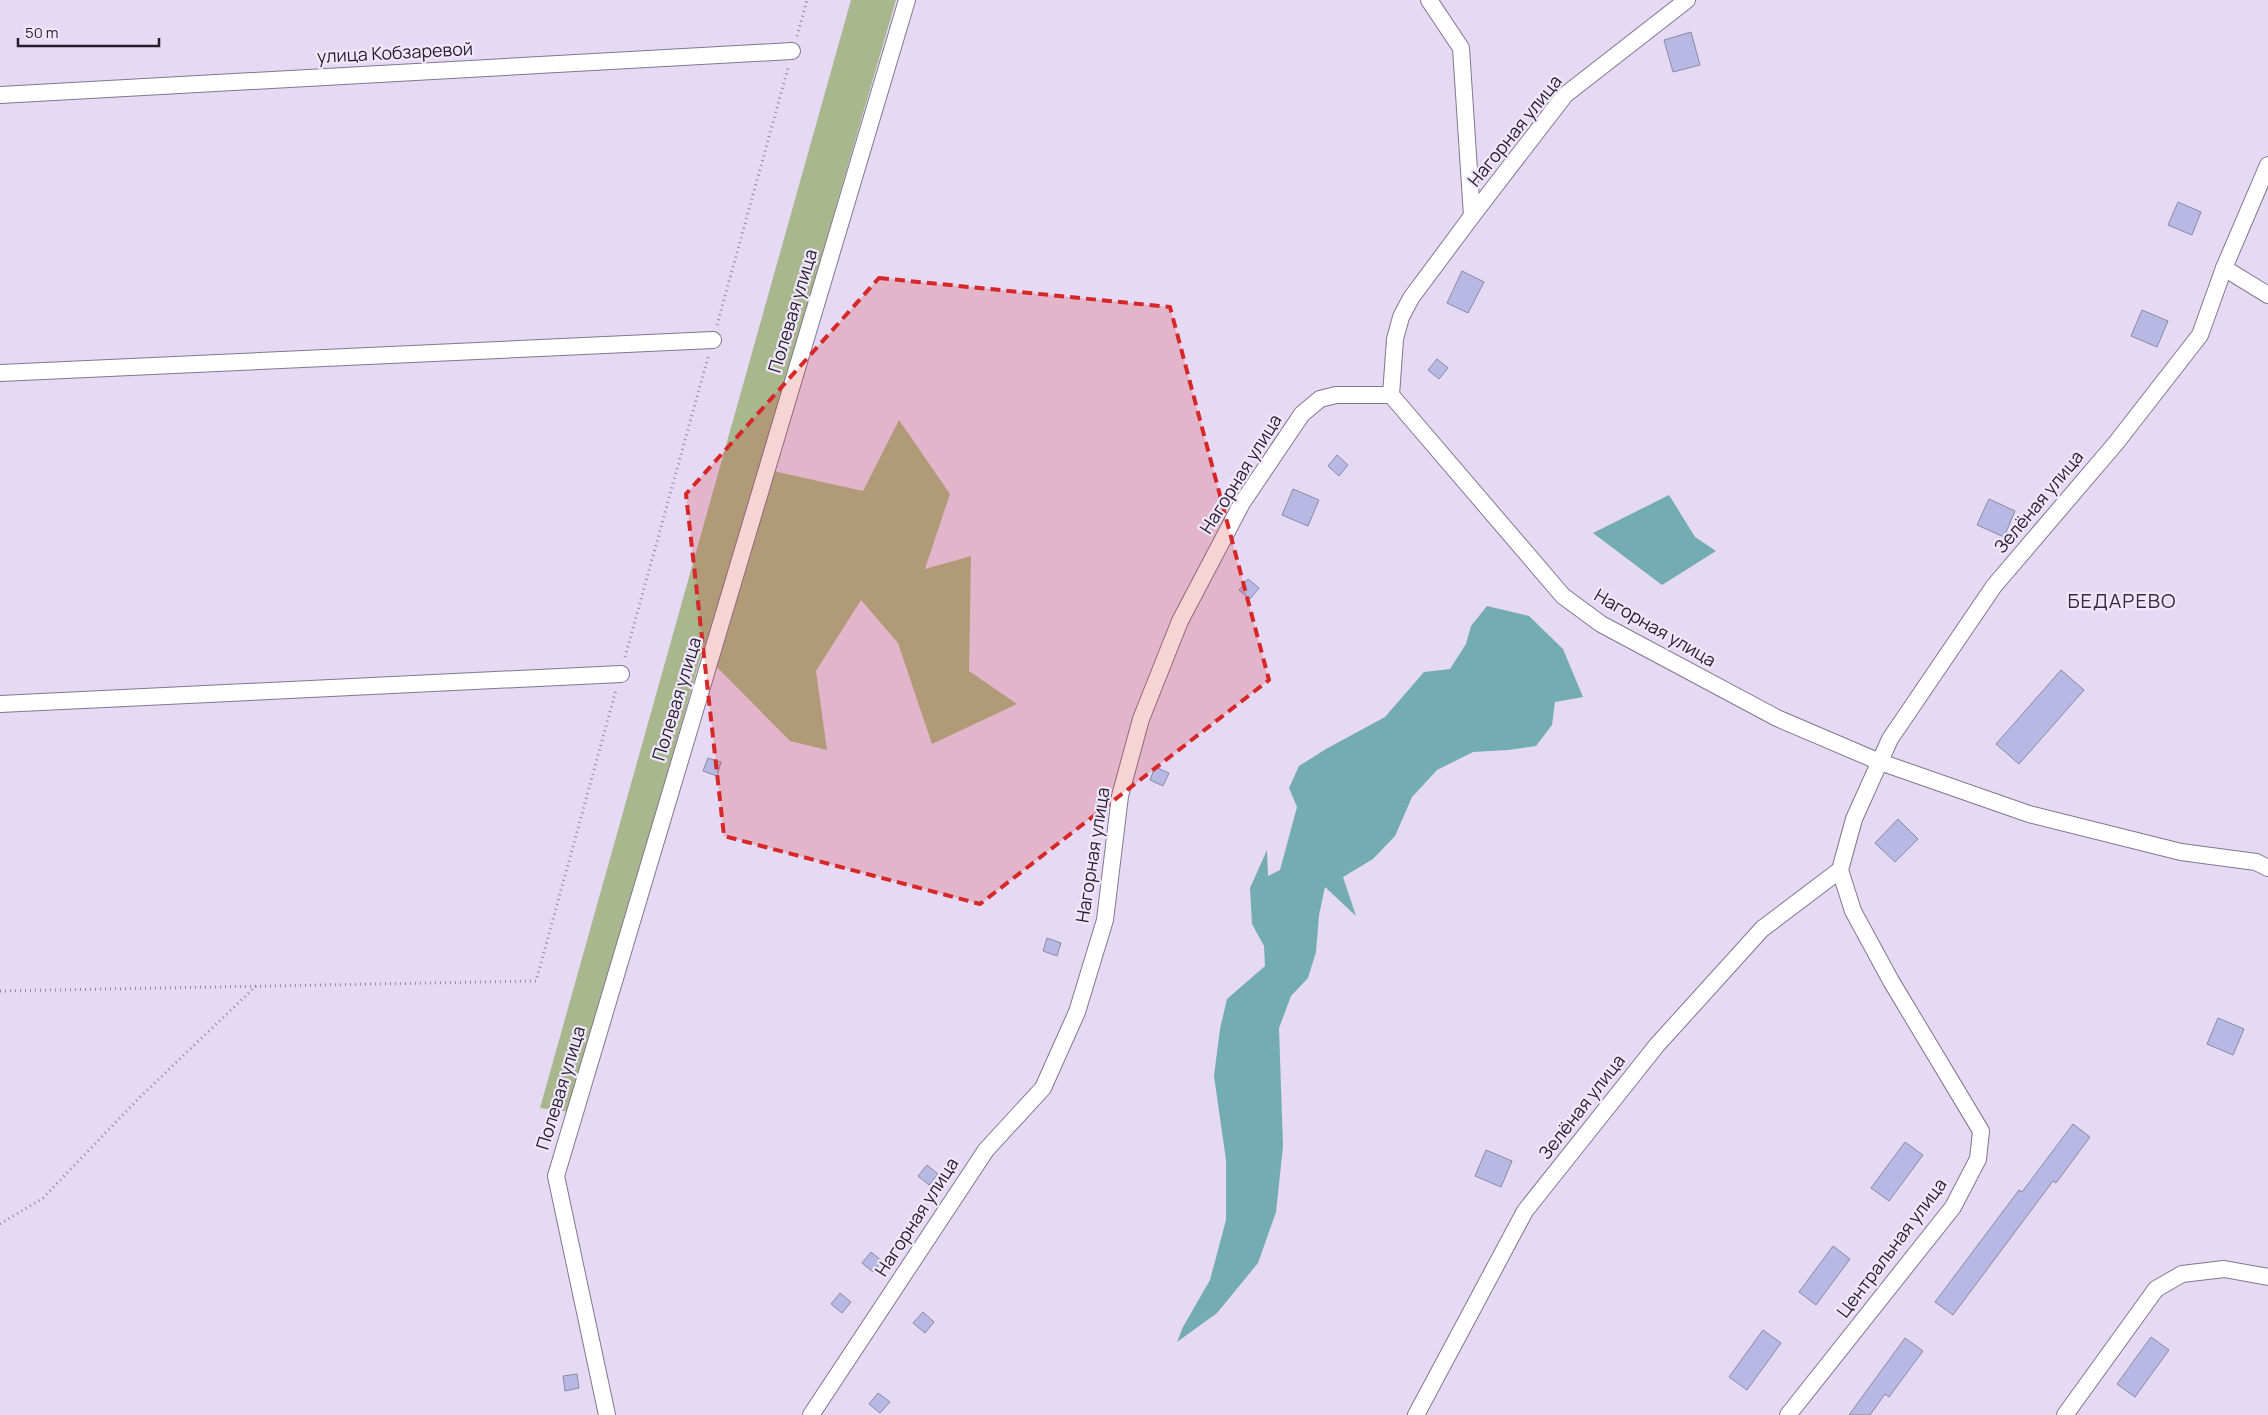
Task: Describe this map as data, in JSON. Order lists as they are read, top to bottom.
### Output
{
  "streets": {
    "street": [
      "улица Кобзаревой",
      "Нагорная улица",
      "Полевая улица",
      "Зелёная улица",
      "Центральная улица"
    ]
  },
  "crossings": [
    ["Нагорная улица", "Зелёная улица"],
    ["Зелёная улица", "Центральная улица"]
  ],
  "districts": ["БЕДАРЕВО"],
  "scale_bar": "50 m"
}
